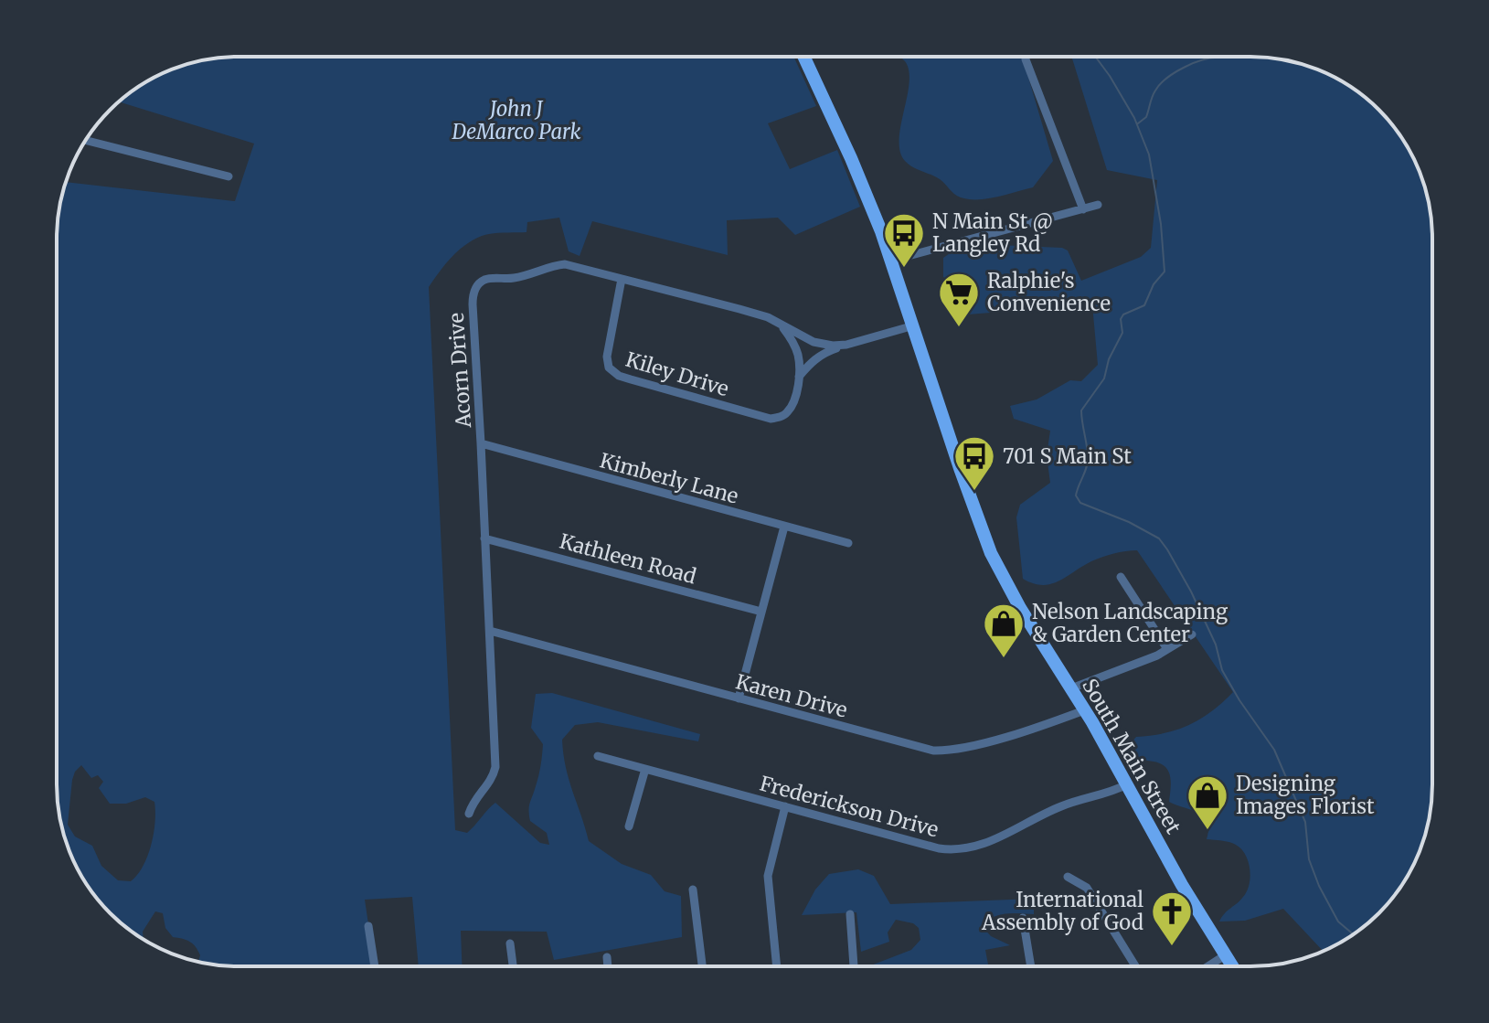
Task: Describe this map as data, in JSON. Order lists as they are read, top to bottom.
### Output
{
  "streets": {
    "main road": ["South Main Street"],
    "street": [
      "Acorn Drive",
      "Kiley Drive",
      "Kimberly Lane",
      "Kathleen Road",
      "Karen Drive",
      "Frederickson Drive"
    ]
  },
  "crossings": [
    ["Acorn Drive", "Kiley Drive"],
    ["Acorn Drive", "Kimberly Lane"],
    ["Acorn Drive", "Kathleen Road"],
    ["Acorn Drive", "Karen Drive"],
    ["Acorn Drive", "South Main Street"],
    ["Karen Drive", "South Main Street"],
    ["South Main Street", "Frederickson Drive"]
  ],
  "parks": ["John J DeMarco Park"],
  "places": {
    "bus stop": ["N Main St @ Langley Rd", "701 S Main St"],
    "supermarket": ["Ralphie's Convenience"],
    "shop": ["Nelson Landscaping & Garden Center", "Designing Images Florist"],
    "church": ["International Assembly of God"]
  }
}
